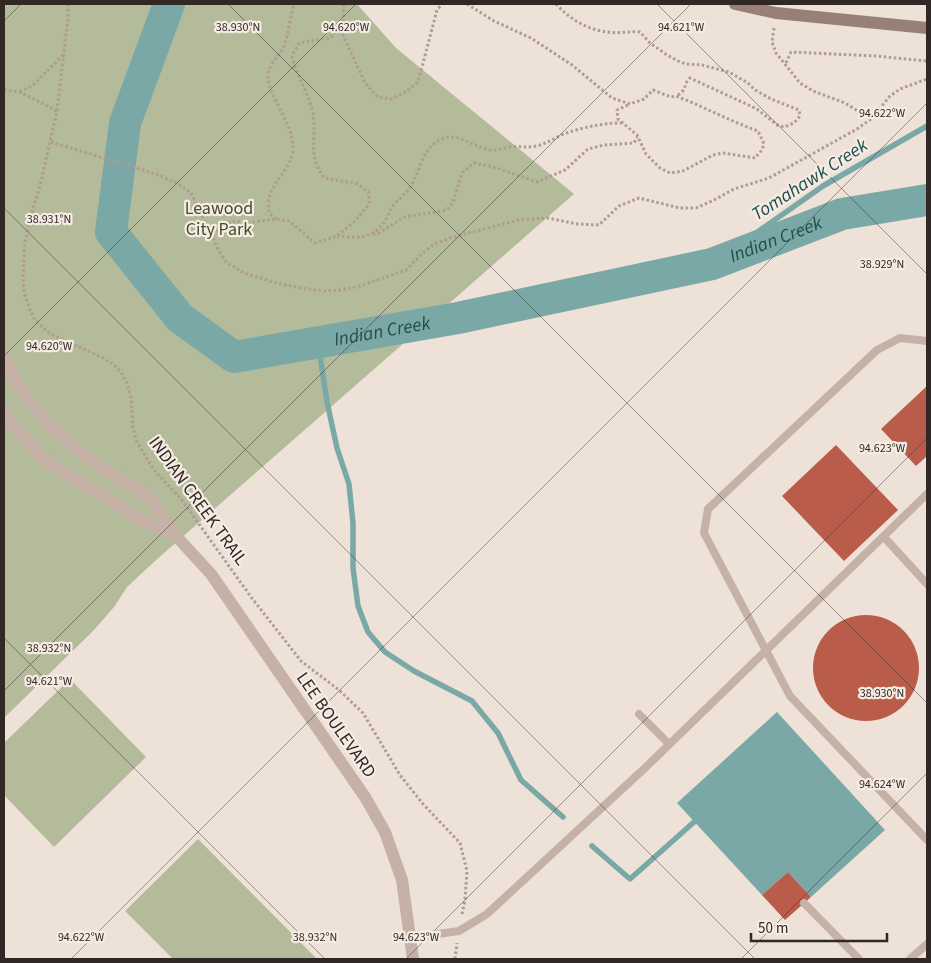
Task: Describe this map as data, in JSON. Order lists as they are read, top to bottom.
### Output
{
  "streets": {
    "street": ["LEE BOULEVARD"],
    "path": ["INDIAN CREEK TRAIL"]
  },
  "water": ["Tomahawk Creek", "Indian Creek"],
  "parks": ["Leawood City Park"],
  "scale_bar": "50 m",
  "coordinates": [
    "38.930°N",
    "94.620°W",
    "94.621°W",
    "94.622°W",
    "38.931°N",
    "38.929°N",
    "94.623°W",
    "38.932°N",
    "94.624°W"
  ]
}
